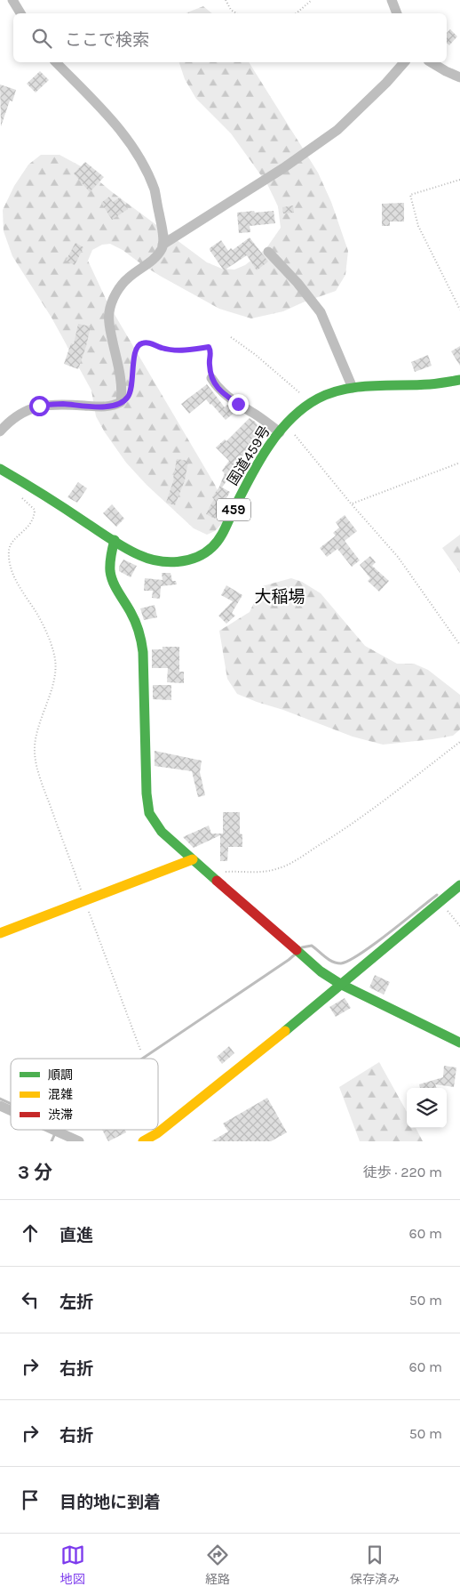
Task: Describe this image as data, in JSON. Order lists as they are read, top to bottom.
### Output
{
  "streets": {
    "main road": ["国道459号", "459"]
  },
  "districts": ["大稲場"],
  "legend": ["順調", "混雑", "渋滞"],
  "page": {
    "search": "ここで検索",
    "heading": ["3 分", "徒歩 · 220 m"],
    "list": [
      ["直進", "60 m"],
      ["左折", "50 m"],
      ["右折", "60 m"],
      ["右折", "50 m"],
      "目的地に到着"
    ],
    "nav": ["地図", "経路", "保存済み"]
  }
}
